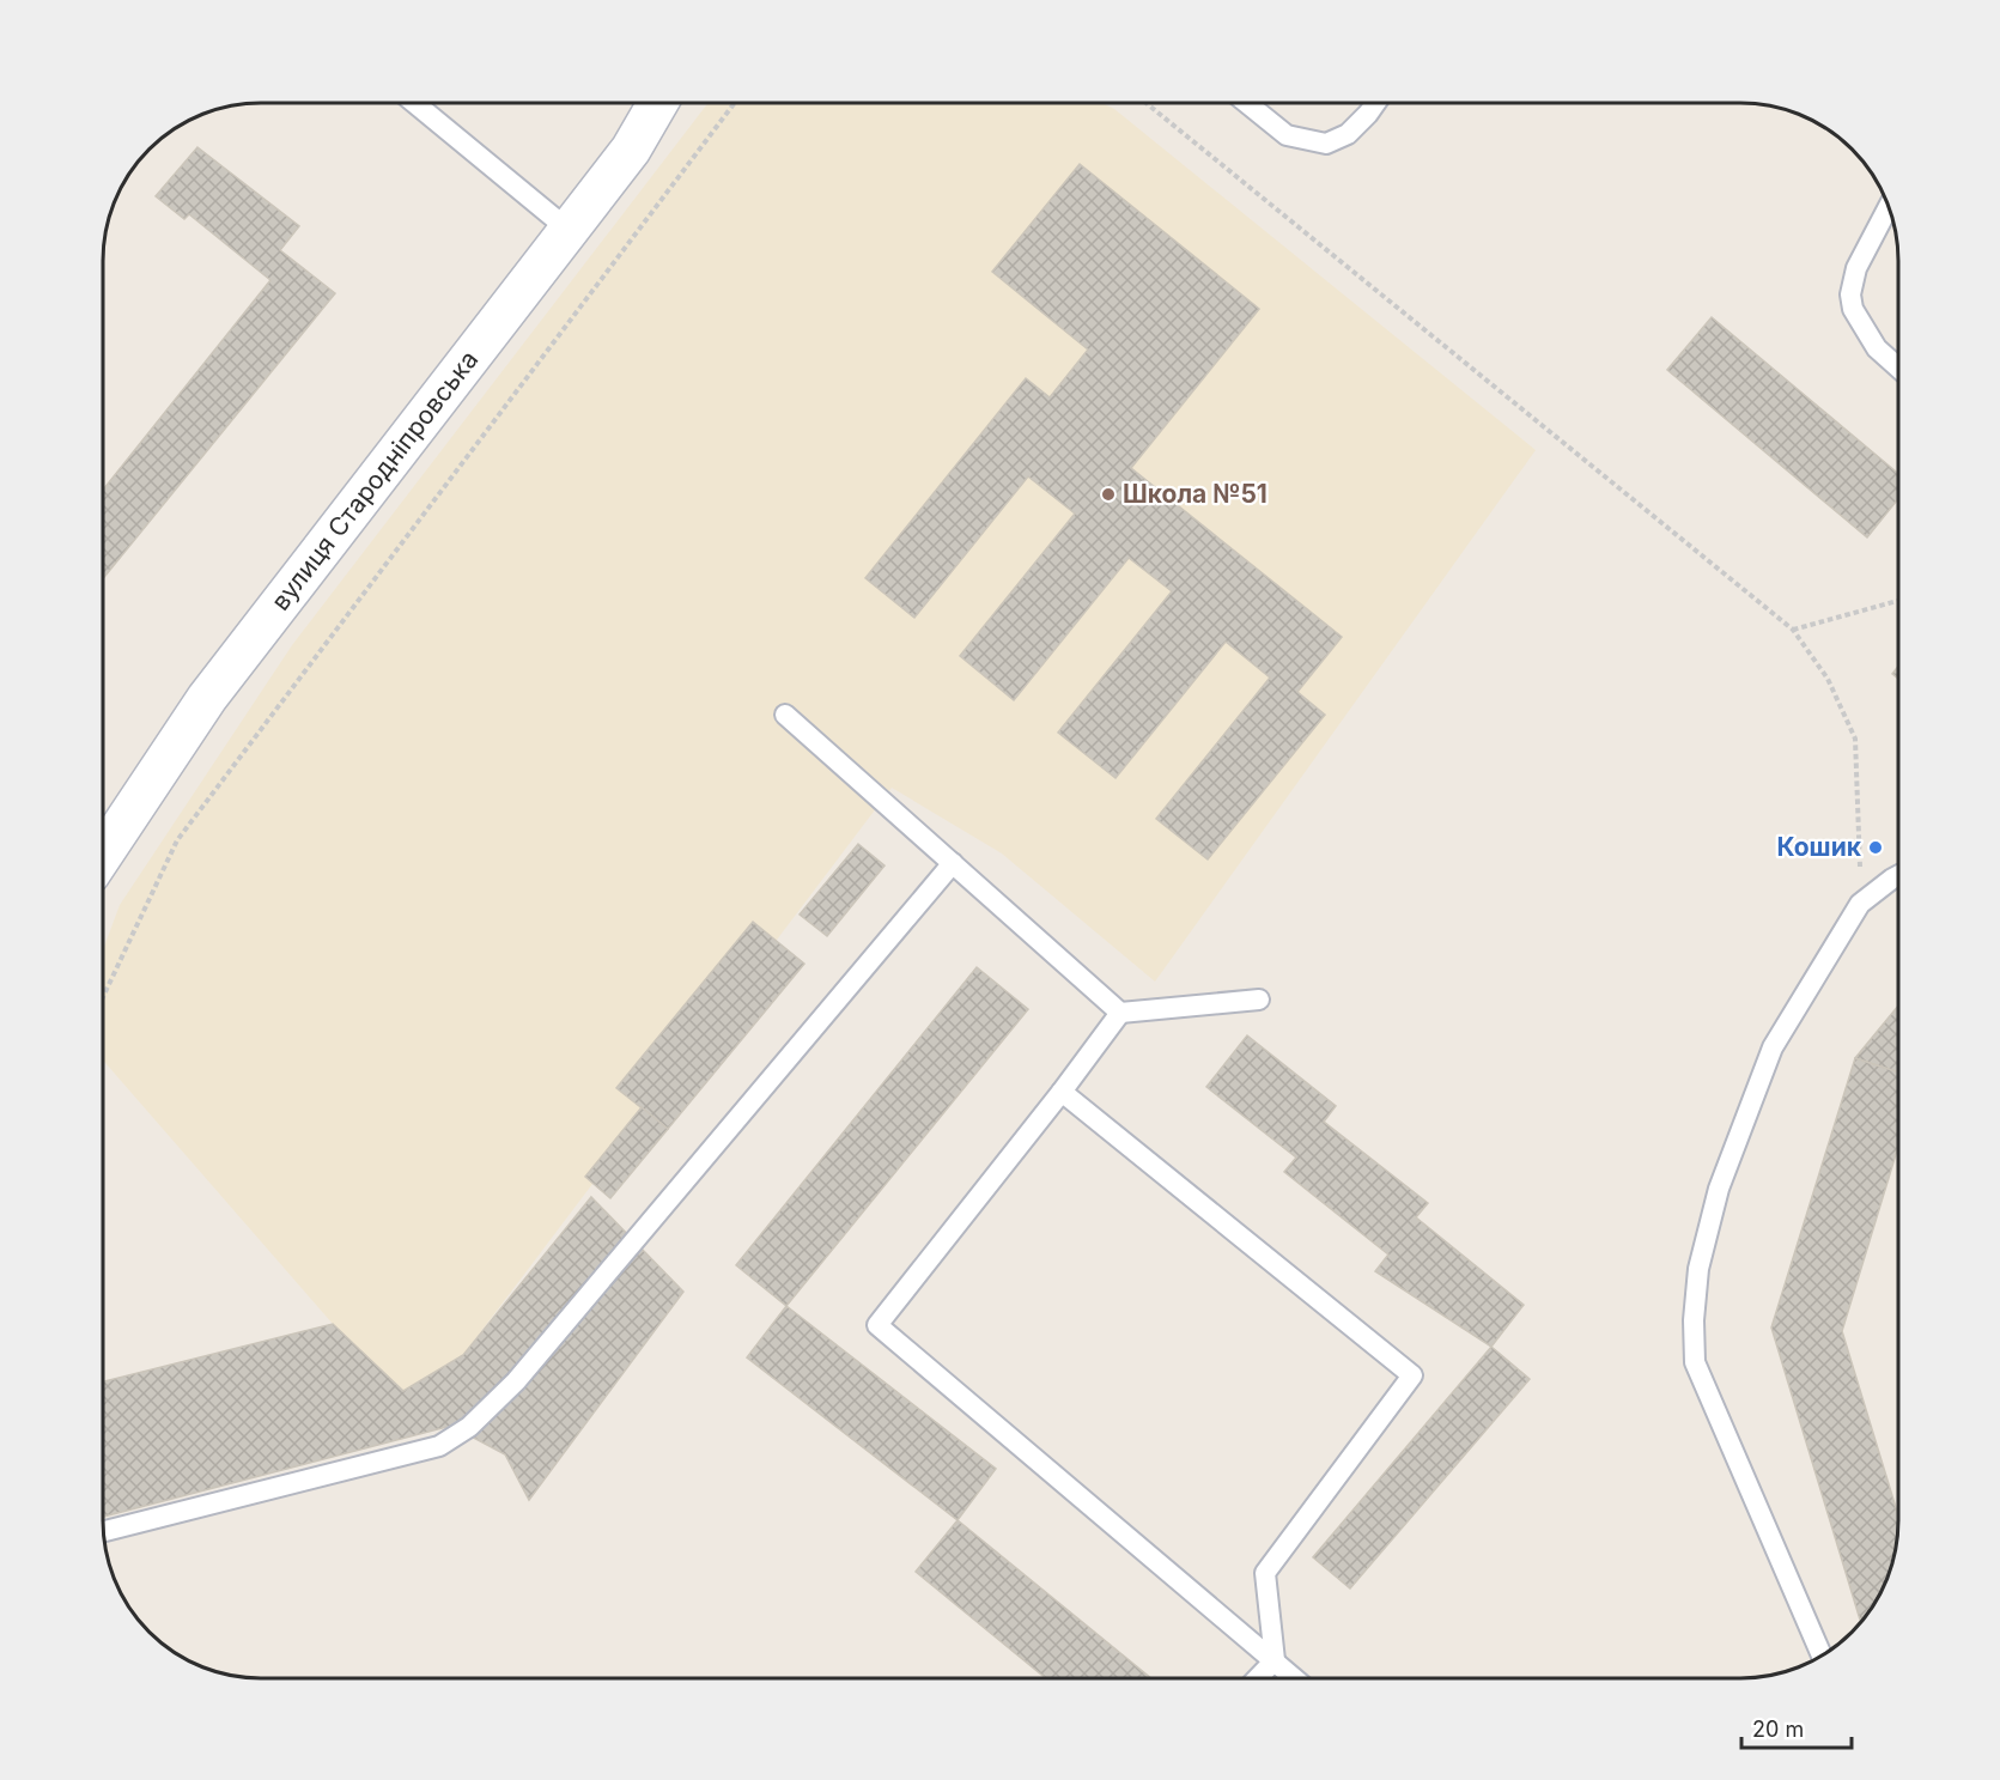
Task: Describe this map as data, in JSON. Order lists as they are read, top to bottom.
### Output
{
  "streets": {
    "street": ["вулиця Стародніпровська"]
  },
  "places": ["Школа №51", "Кошик"],
  "scale_bar": "20 m"
}
